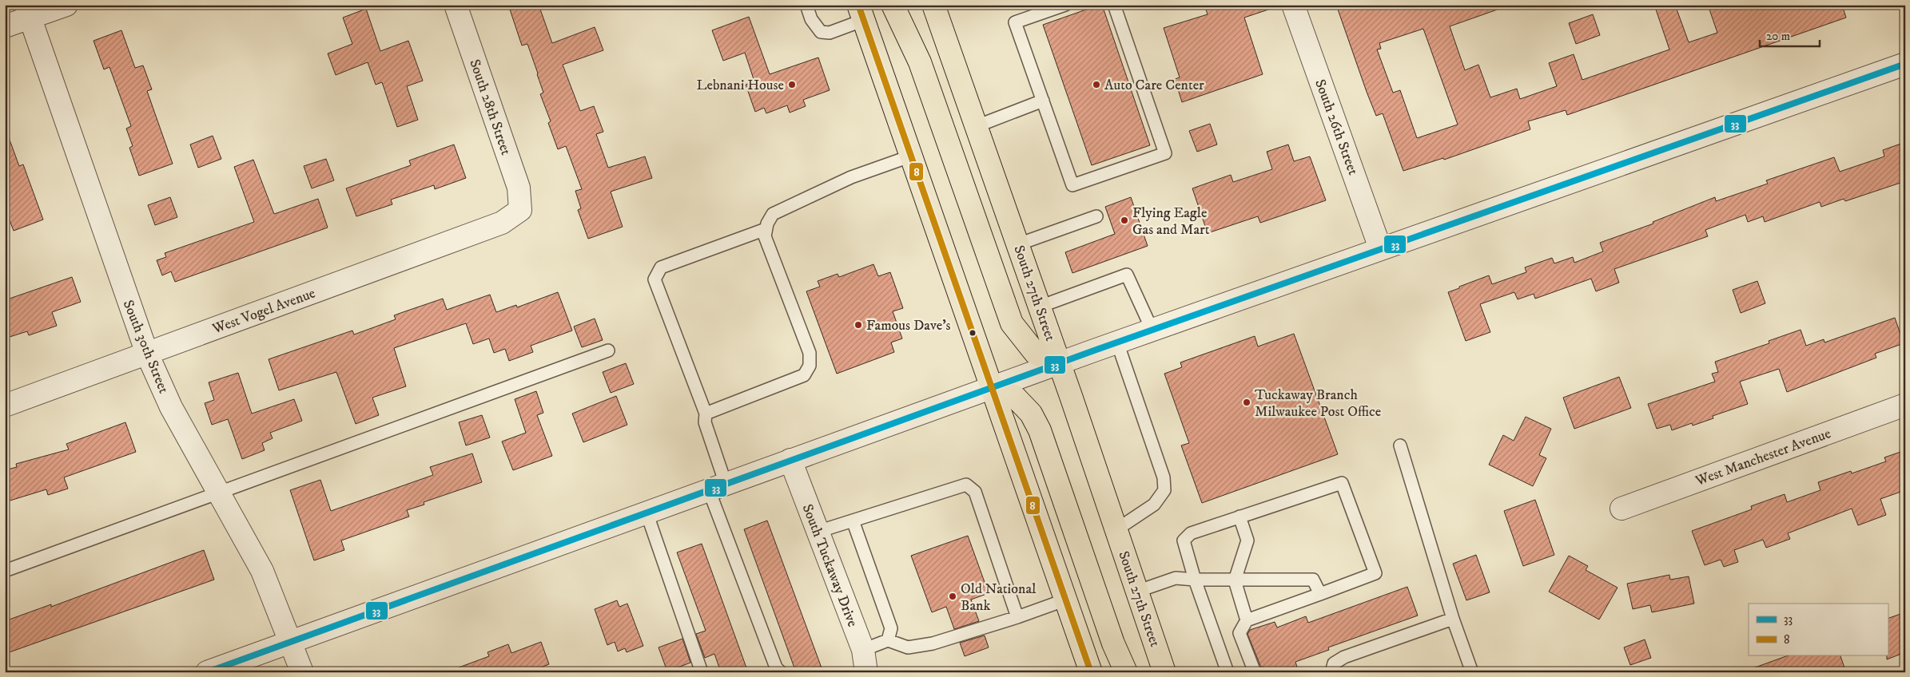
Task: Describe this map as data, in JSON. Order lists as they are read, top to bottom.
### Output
{
  "streets": {
    "main road": ["South 27th Street"],
    "street": [
      "South 28th Street",
      "South 26th Street",
      "West Vogel Avenue",
      "South 30th Street",
      "West Manchester Avenue",
      "South Tuckaway Drive"
    ]
  },
  "crossings": [
    ["South 28th Street", "West Vogel Avenue"],
    ["West Vogel Avenue", "South 30th Street"]
  ],
  "places": [
    "Lebnani House",
    "Auto Care Center",
    "Flying Eagle Gas and Mart",
    "Famous Dave's",
    "Tuckaway Branch Milwaukee Post Office",
    "Old National Bank"
  ],
  "lines": ["transit line 8", "transit line 33"],
  "legend": ["33", "8"],
  "scale_bar": "20 m"
}
